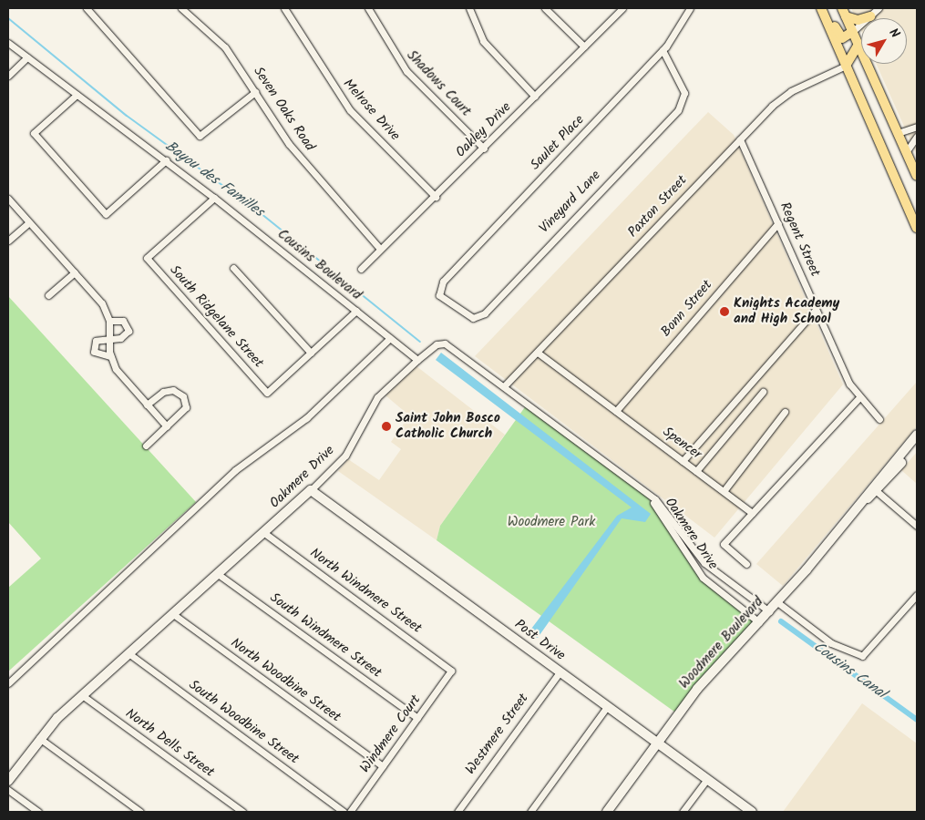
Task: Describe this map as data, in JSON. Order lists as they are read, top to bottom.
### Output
{
  "streets": {
    "street": [
      "Shadows Court",
      "Seven Oaks Road",
      "Melrose Drive",
      "Oakley Drive",
      "Saulet Place",
      "Vineyard Lane",
      "Paxton Street",
      "Regent Street",
      "Cousins Boulevard",
      "Bonn Street",
      "South Ridgelane Street",
      "Spencer",
      "Oakmere Drive",
      "North Windmere Street",
      "South Windmere Street",
      "Post Drive",
      "Woodmere Boulevard",
      "North Woodbine Street",
      "South Woodbine Street",
      "Windmere Court",
      "Westmere Street",
      "North Dells Street"
    ]
  },
  "crossings": [
    ["Shadows Court", "Oakley Drive"],
    ["Seven Oaks Road", "Oakley Drive"],
    ["Melrose Drive", "Oakley Drive"],
    ["Saulet Place", "Vineyard Lane"],
    ["Paxton Street", "Regent Street"],
    ["Paxton Street", "Spencer"],
    ["Paxton Street", "Oakmere Drive"],
    ["Regent Street", "Bonn Street"],
    ["Cousins Boulevard", "South Ridgelane Street"],
    ["Cousins Boulevard", "Oakmere Drive"],
    ["Bonn Street", "Spencer"],
    ["Oakmere Drive", "North Windmere Street"],
    ["Oakmere Drive", "South Windmere Street"],
    ["Oakmere Drive", "Post Drive"],
    ["Oakmere Drive", "Woodmere Boulevard"],
    ["Oakmere Drive", "North Woodbine Street"],
    ["Oakmere Drive", "South Woodbine Street"],
    ["Oakmere Drive", "North Dells Street"],
    ["North Windmere Street", "Windmere Court"],
    ["South Windmere Street", "Windmere Court"],
    ["Post Drive", "Woodmere Boulevard"],
    ["Post Drive", "Westmere Street"],
    ["North Woodbine Street", "Windmere Court"]
  ],
  "water": ["Bayou des Familles", "Cousins Canal"],
  "parks": ["Woodmere Park"],
  "places": ["Knights Academy and High School", "Saint John Bosco Catholic Church"],
  "north": "top right"
}
